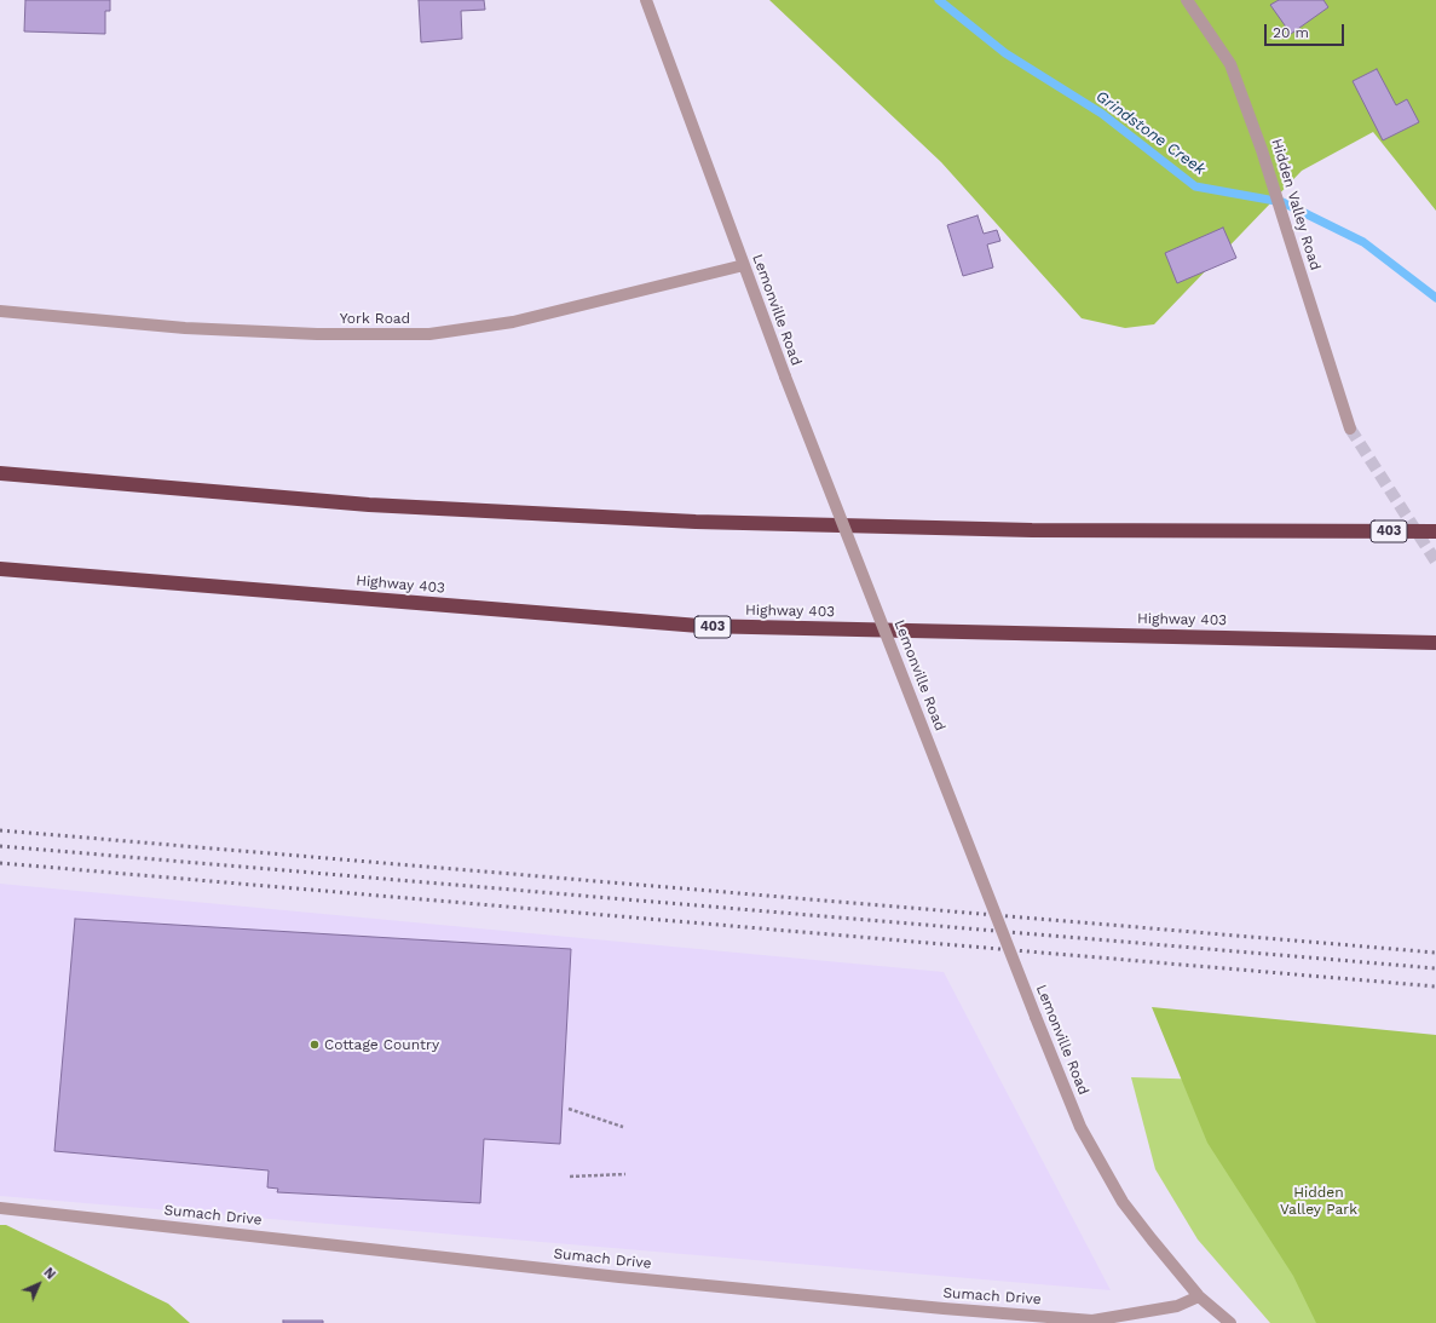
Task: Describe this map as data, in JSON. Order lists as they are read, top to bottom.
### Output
{
  "streets": {
    "highway": ["403", "Highway 403"],
    "street": [
      "Hidden Valley Road",
      "Lemonville Road",
      "York Road",
      "Sumach Drive"
    ]
  },
  "crossings": [
    ["Lemonville Road", "York Road"],
    ["Lemonville Road", "Sumach Drive"]
  ],
  "water": ["Grindstone Creek"],
  "parks": ["Hidden Valley Park"],
  "places": ["Cottage Country"],
  "scale_bar": "20 m",
  "north": "top right"
}
